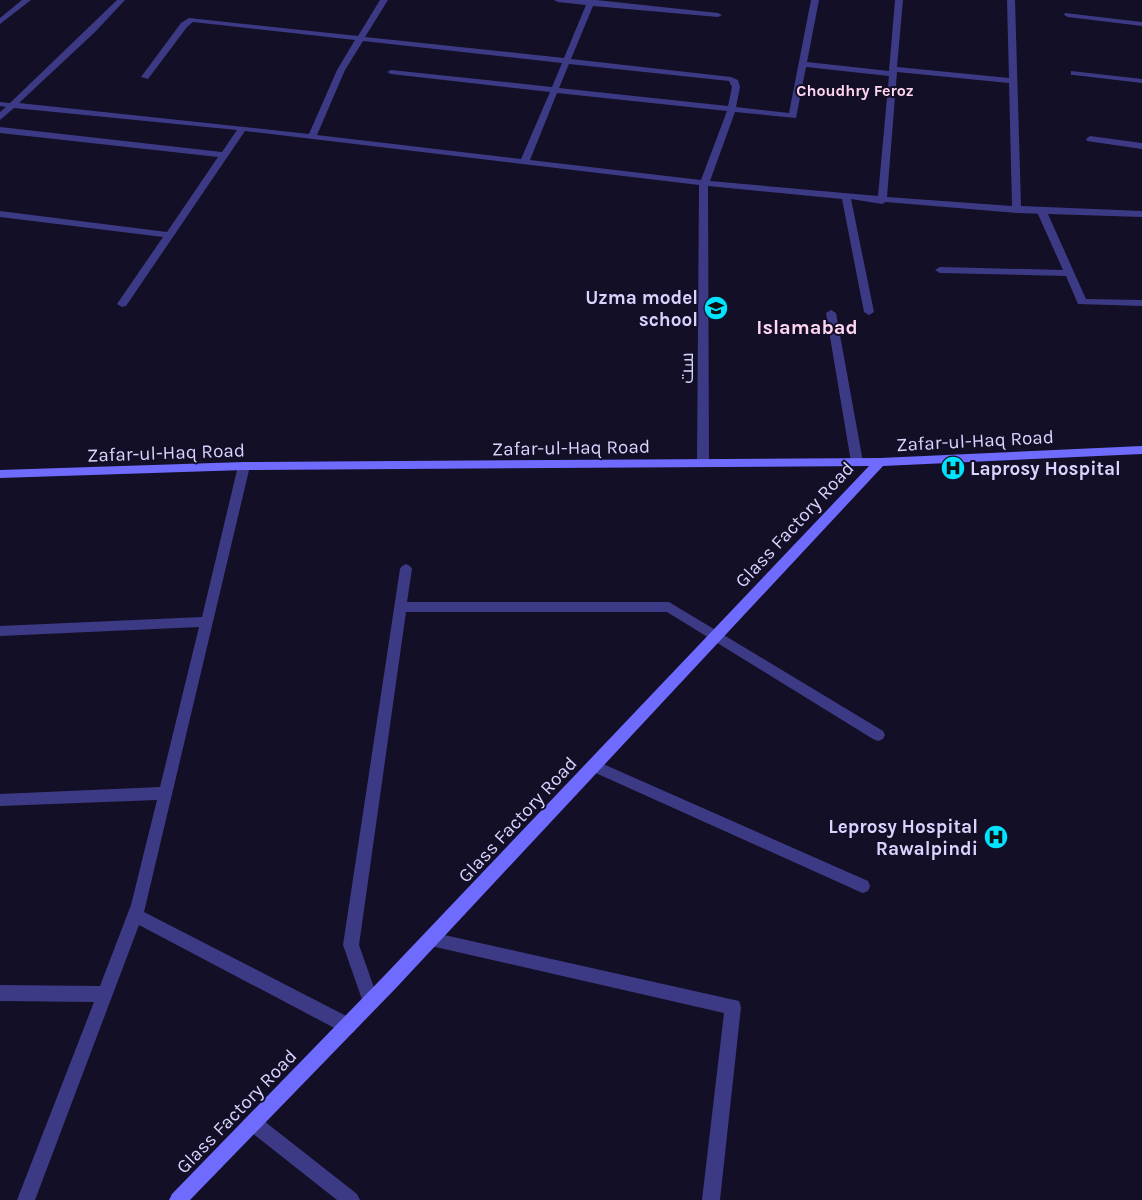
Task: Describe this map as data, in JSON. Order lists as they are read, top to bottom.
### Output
{
  "streets": {
    "street": ["ست", "Zafar-ul-Haq Road", "Glass Factory Road"]
  },
  "crossings": [
    ["ست", "Zafar-ul-Haq Road"],
    ["Zafar-ul-Haq Road", "Glass Factory Road"]
  ],
  "districts": ["Choudhry Feroz", "Islamabad"],
  "places": {
    "school or university": ["Uzma model school"],
    "hospital": ["Laprosy Hospital", "Leprosy Hospital Rawalpindi"]
  }
}
